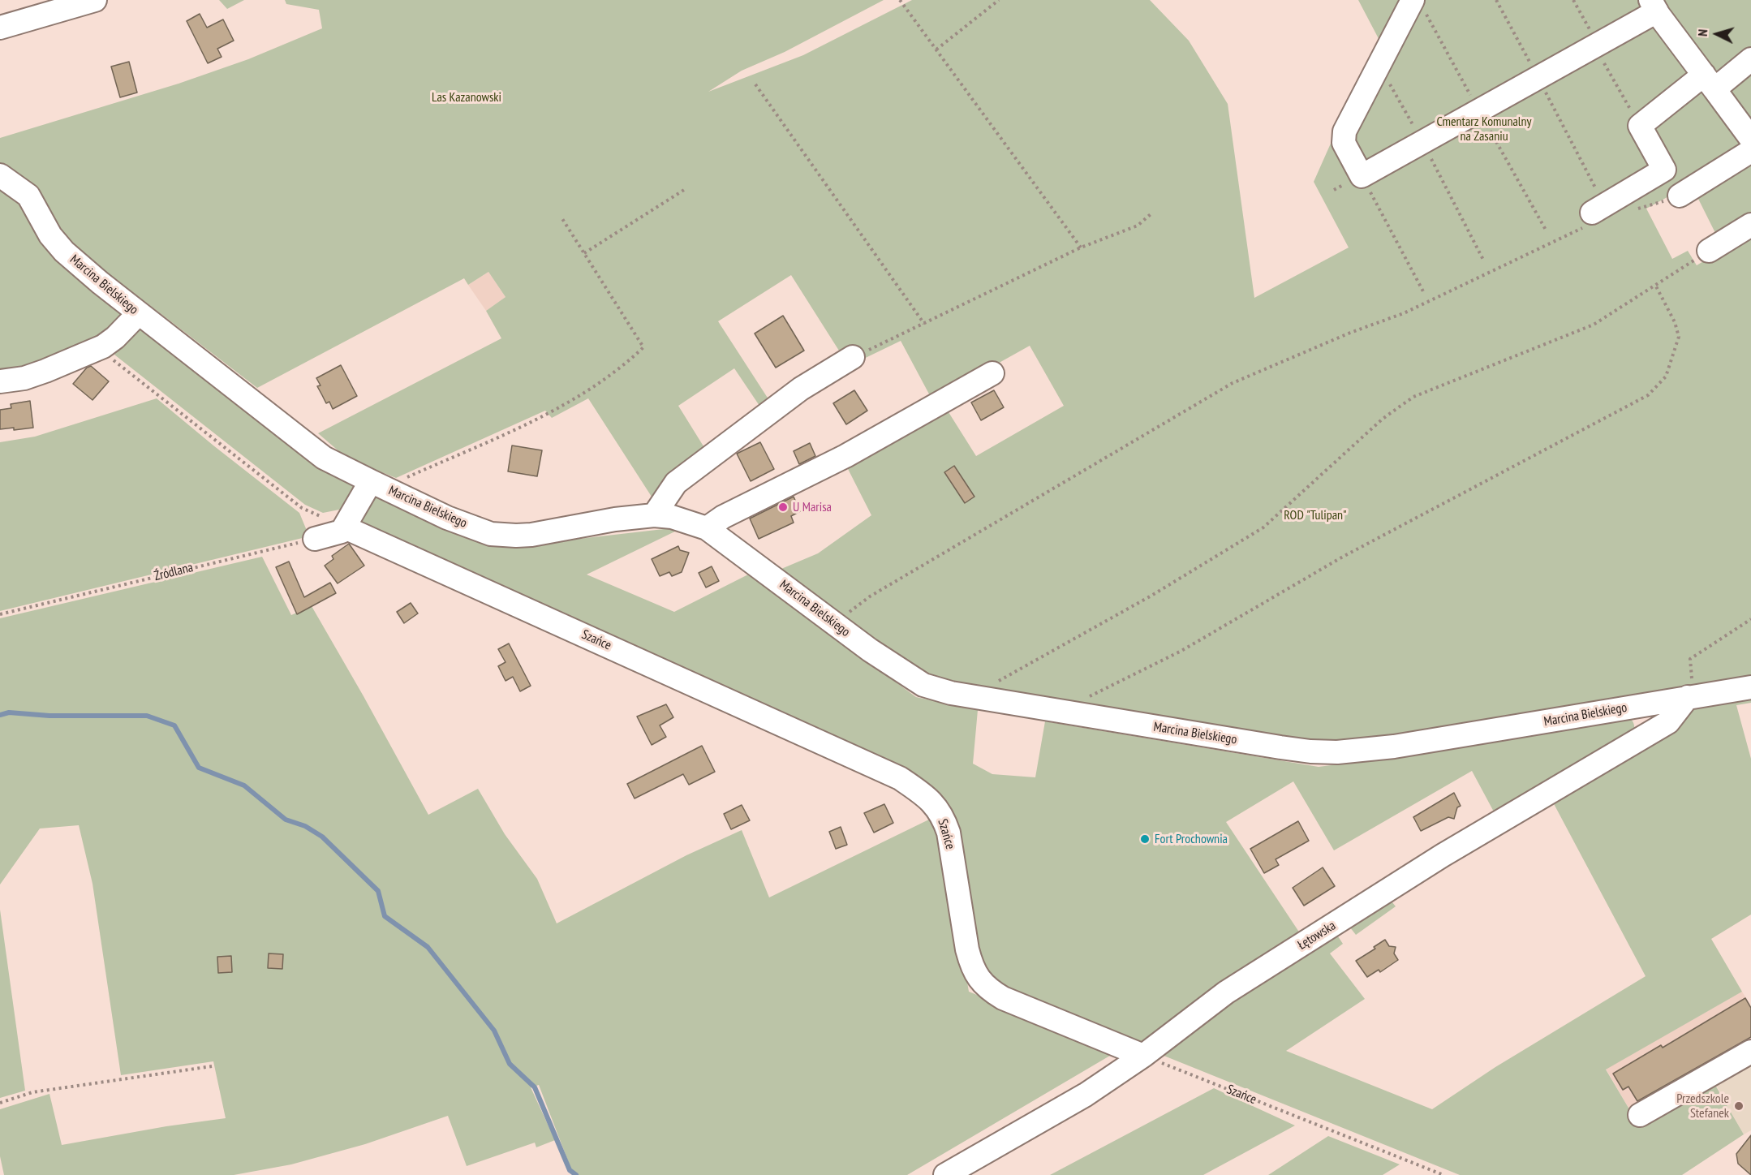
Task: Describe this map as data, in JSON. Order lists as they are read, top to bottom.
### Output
{
  "streets": {
    "street": ["Marcina Bielskiego", "Szańce", "Łętowska"],
    "path": ["Źródlana"]
  },
  "crossings": [
    ["Marcina Bielskiego", "Łętowska"],
    ["Szańce", "Łętowska"]
  ],
  "parks": ["Las Kazanowski", "Cmentarz Komunalny na Zasaniu", "ROD \"Tulipan\""],
  "places": ["U Marisa", "Fort Prochownia", "Przedszkole Stefanek"],
  "north": "left"
}
